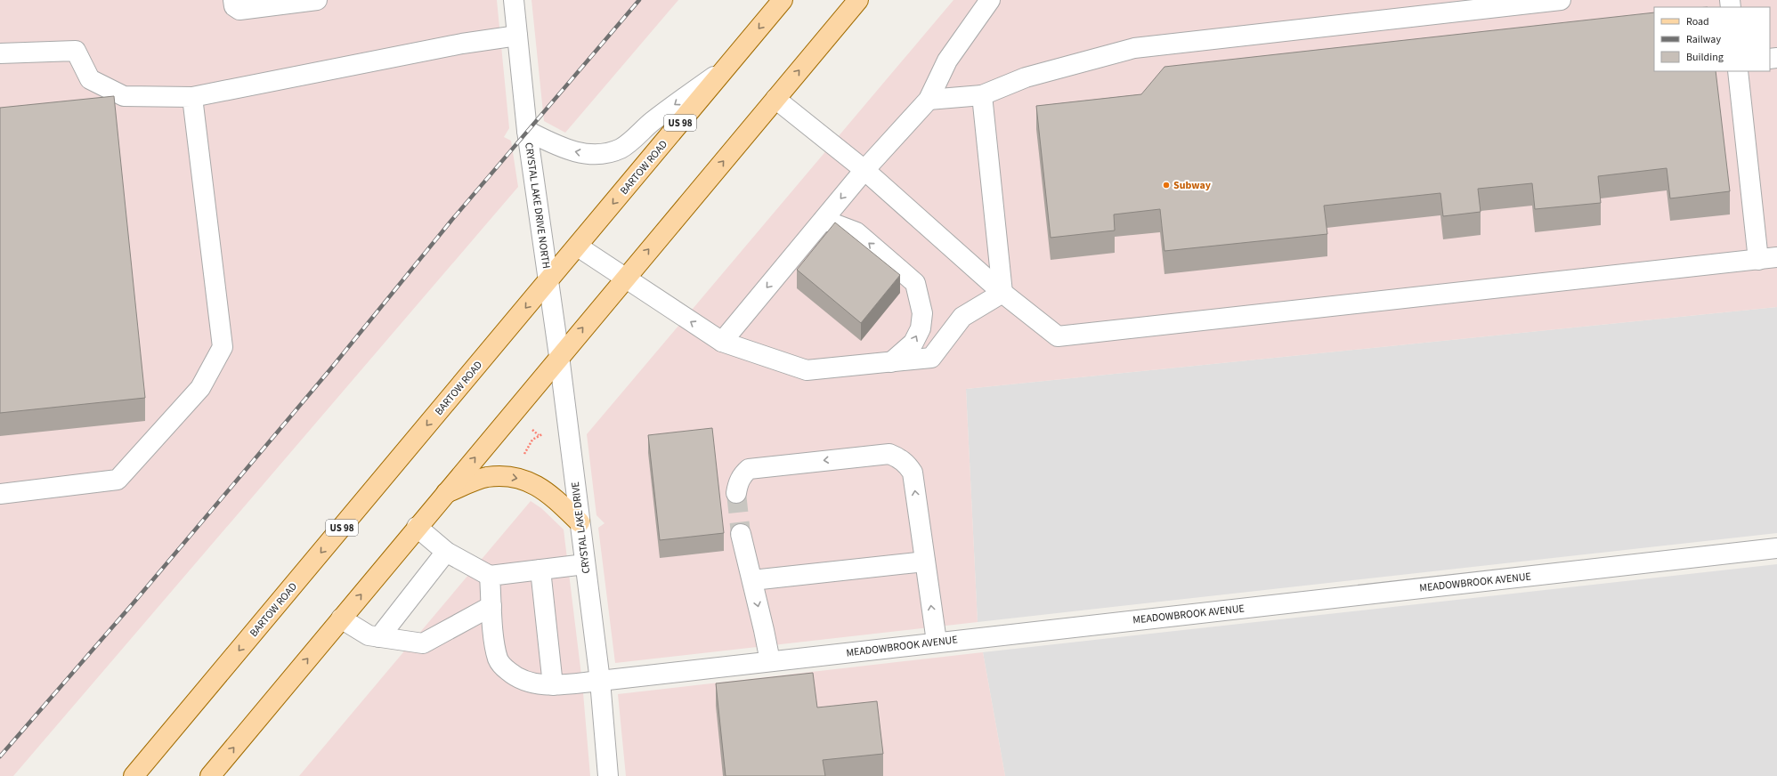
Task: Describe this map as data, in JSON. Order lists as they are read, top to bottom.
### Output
{
  "streets": {
    "main road": ["US 98", "BARTOW ROAD"],
    "street": ["CRYSTAL LAKE DRIVE NORTH", "CRYSTAL LAKE DRIVE", "MEADOWBROOK AVENUE"]
  },
  "crossings": [
    ["BARTOW ROAD", "CRYSTAL LAKE DRIVE NORTH"],
    ["BARTOW ROAD", "CRYSTAL LAKE DRIVE"],
    ["CRYSTAL LAKE DRIVE NORTH", "CRYSTAL LAKE DRIVE"],
    ["CRYSTAL LAKE DRIVE", "MEADOWBROOK AVENUE"]
  ],
  "places": ["Subway"],
  "legend": ["Road", "Railway", "Building"]
}
